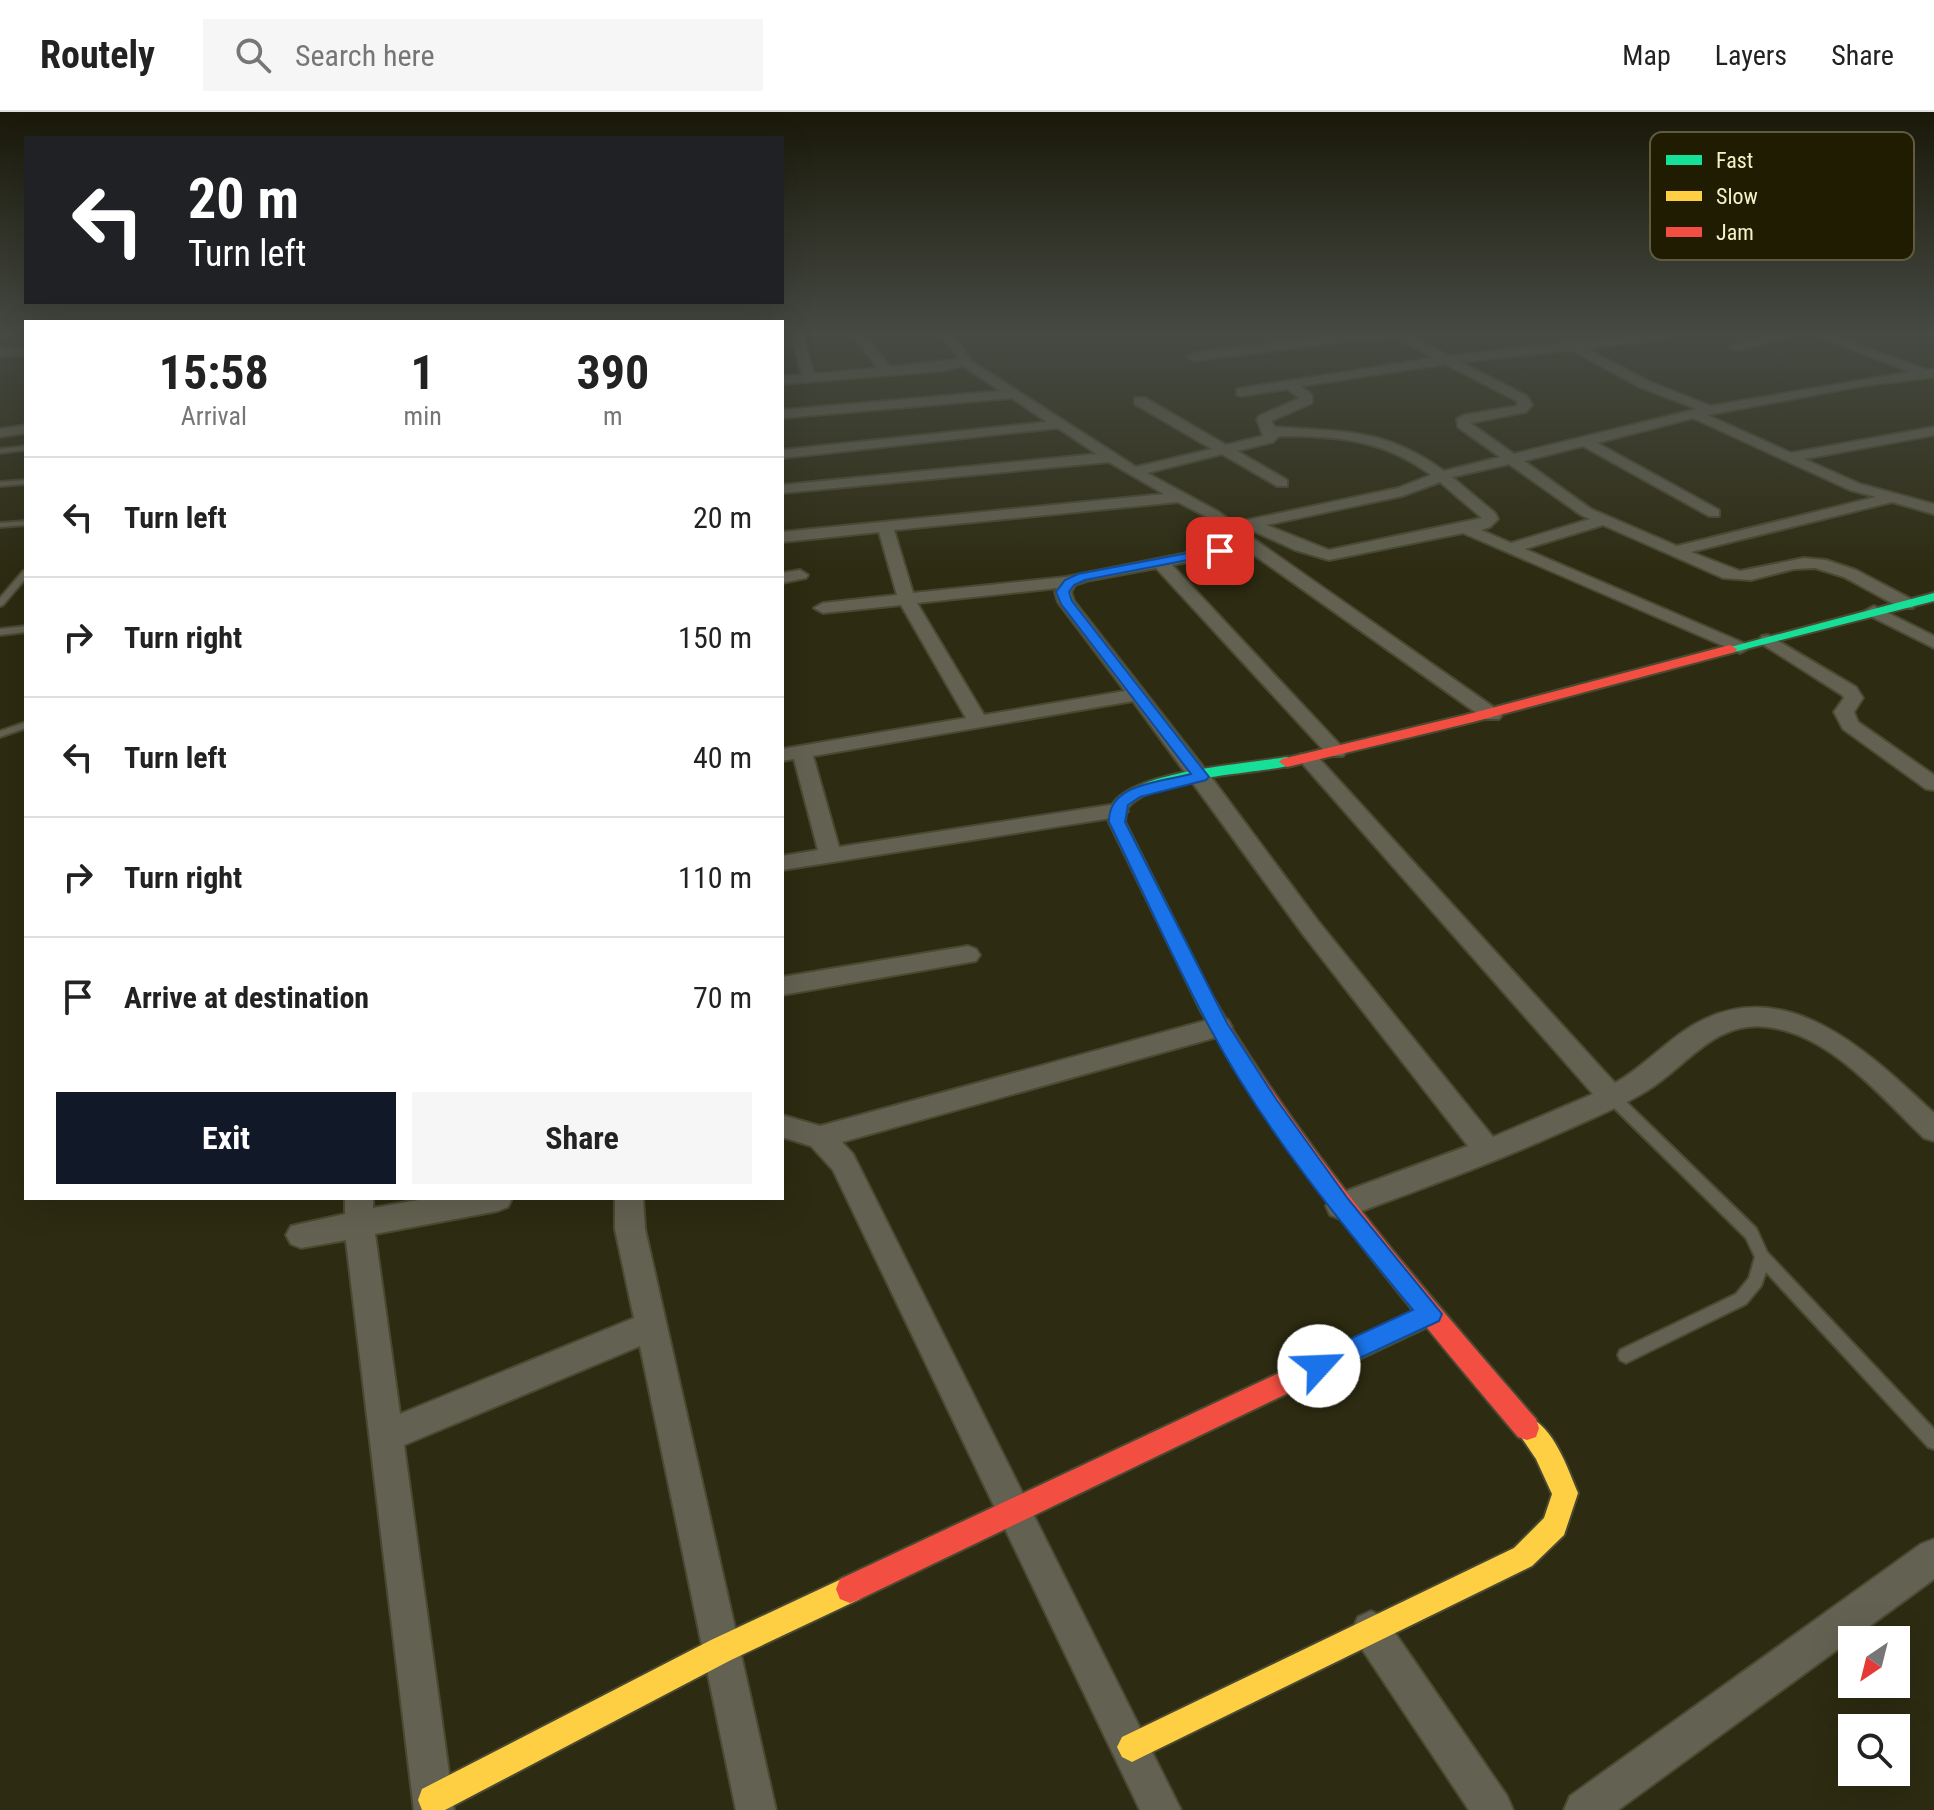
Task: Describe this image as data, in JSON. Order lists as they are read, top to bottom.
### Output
{
  "legend": ["Fast", "Slow", "Jam"],
  "north": "bottom left",
  "page": {
    "header": "Routely",
    "search": "Search here",
    "nav": ["Map", "Layers", "Share"],
    "turn": ["20 m", "Turn left"],
    "eta": [
      "15:58",
      "Arrival",
      "1",
      "min",
      "390",
      "m"
    ],
    "list": [
      {
        "name": "Turn left",
        "value": "20 m"
      },
      {
        "name": "Turn right",
        "value": "150 m"
      },
      {
        "name": "Turn left",
        "value": "40 m"
      },
      {
        "name": "Turn right",
        "value": "110 m"
      },
      {
        "name": "Arrive at destination",
        "value": "70 m"
      }
    ],
    "buttons": ["Exit", "Share"]
  }
}
